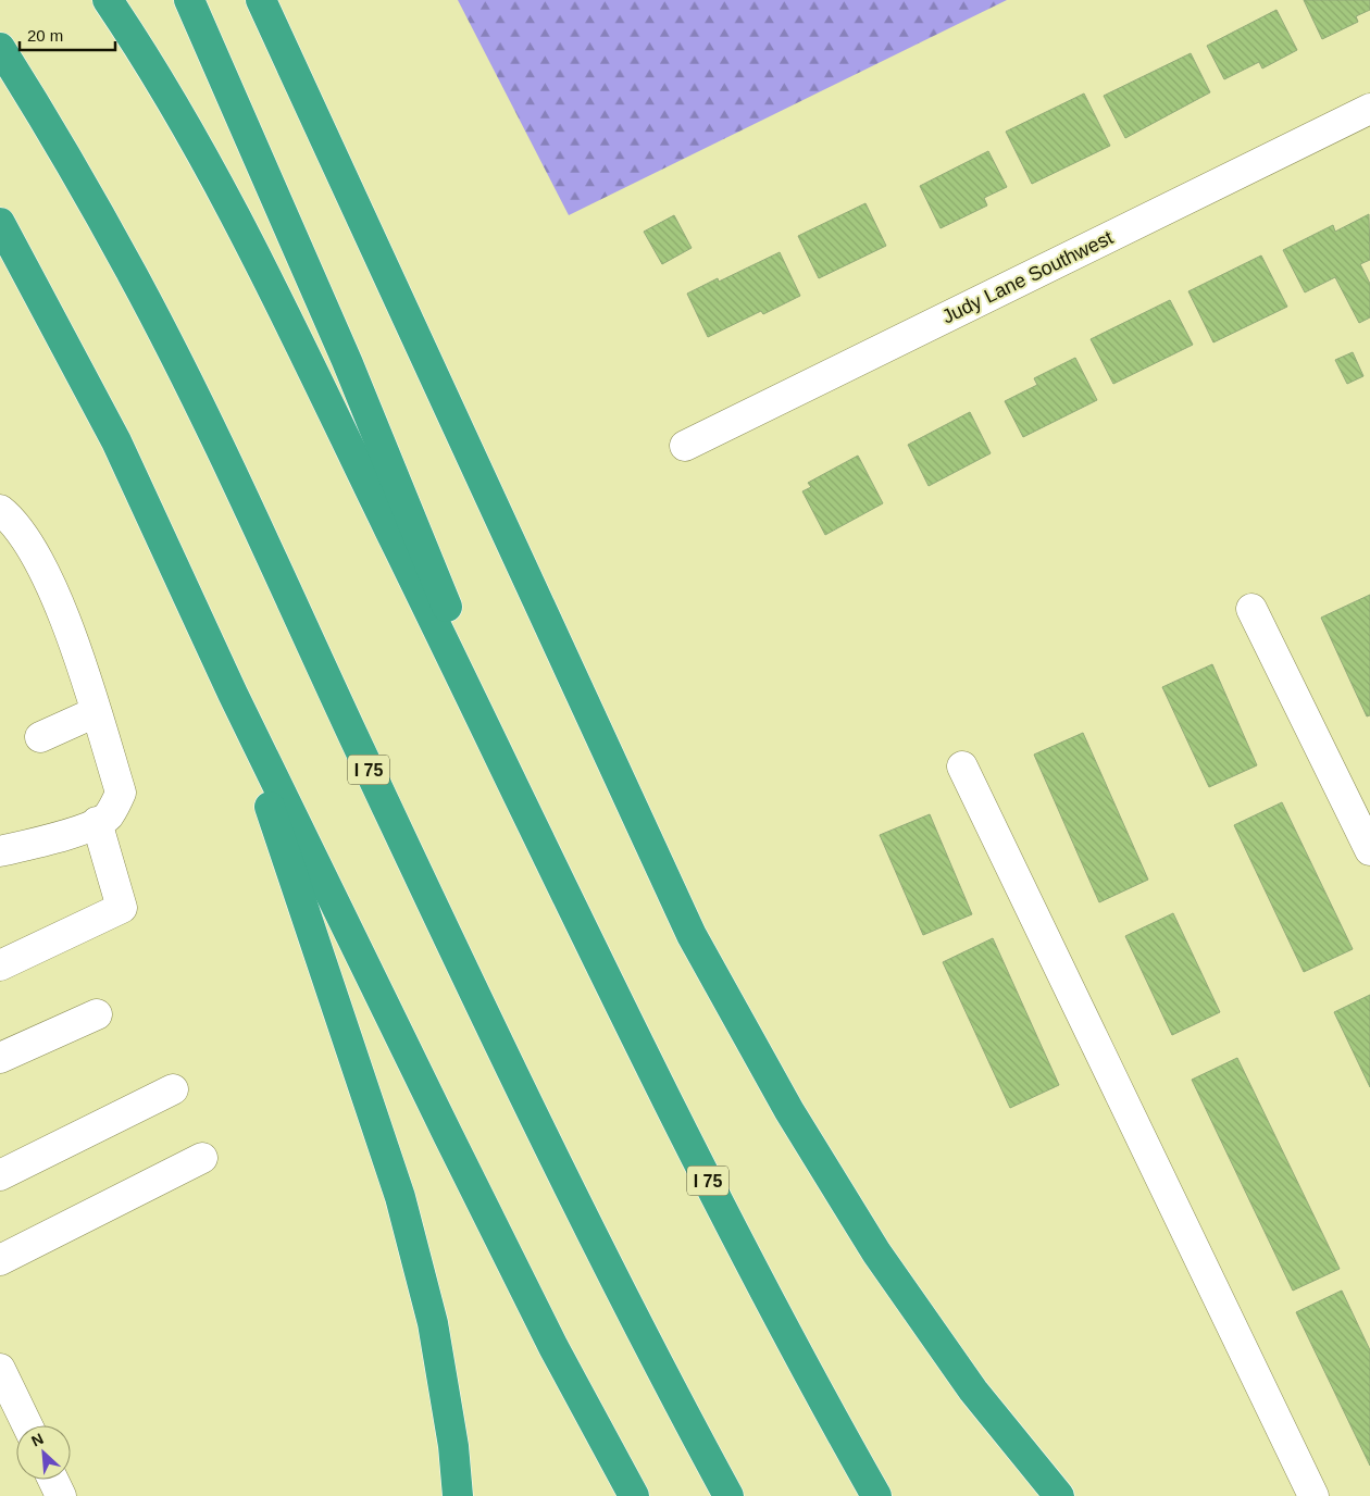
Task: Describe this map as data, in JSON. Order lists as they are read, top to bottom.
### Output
{
  "streets": {
    "highway": ["I 75"],
    "street": ["Judy Lane Southwest"]
  },
  "scale_bar": "20 m",
  "north": "top left"
}
